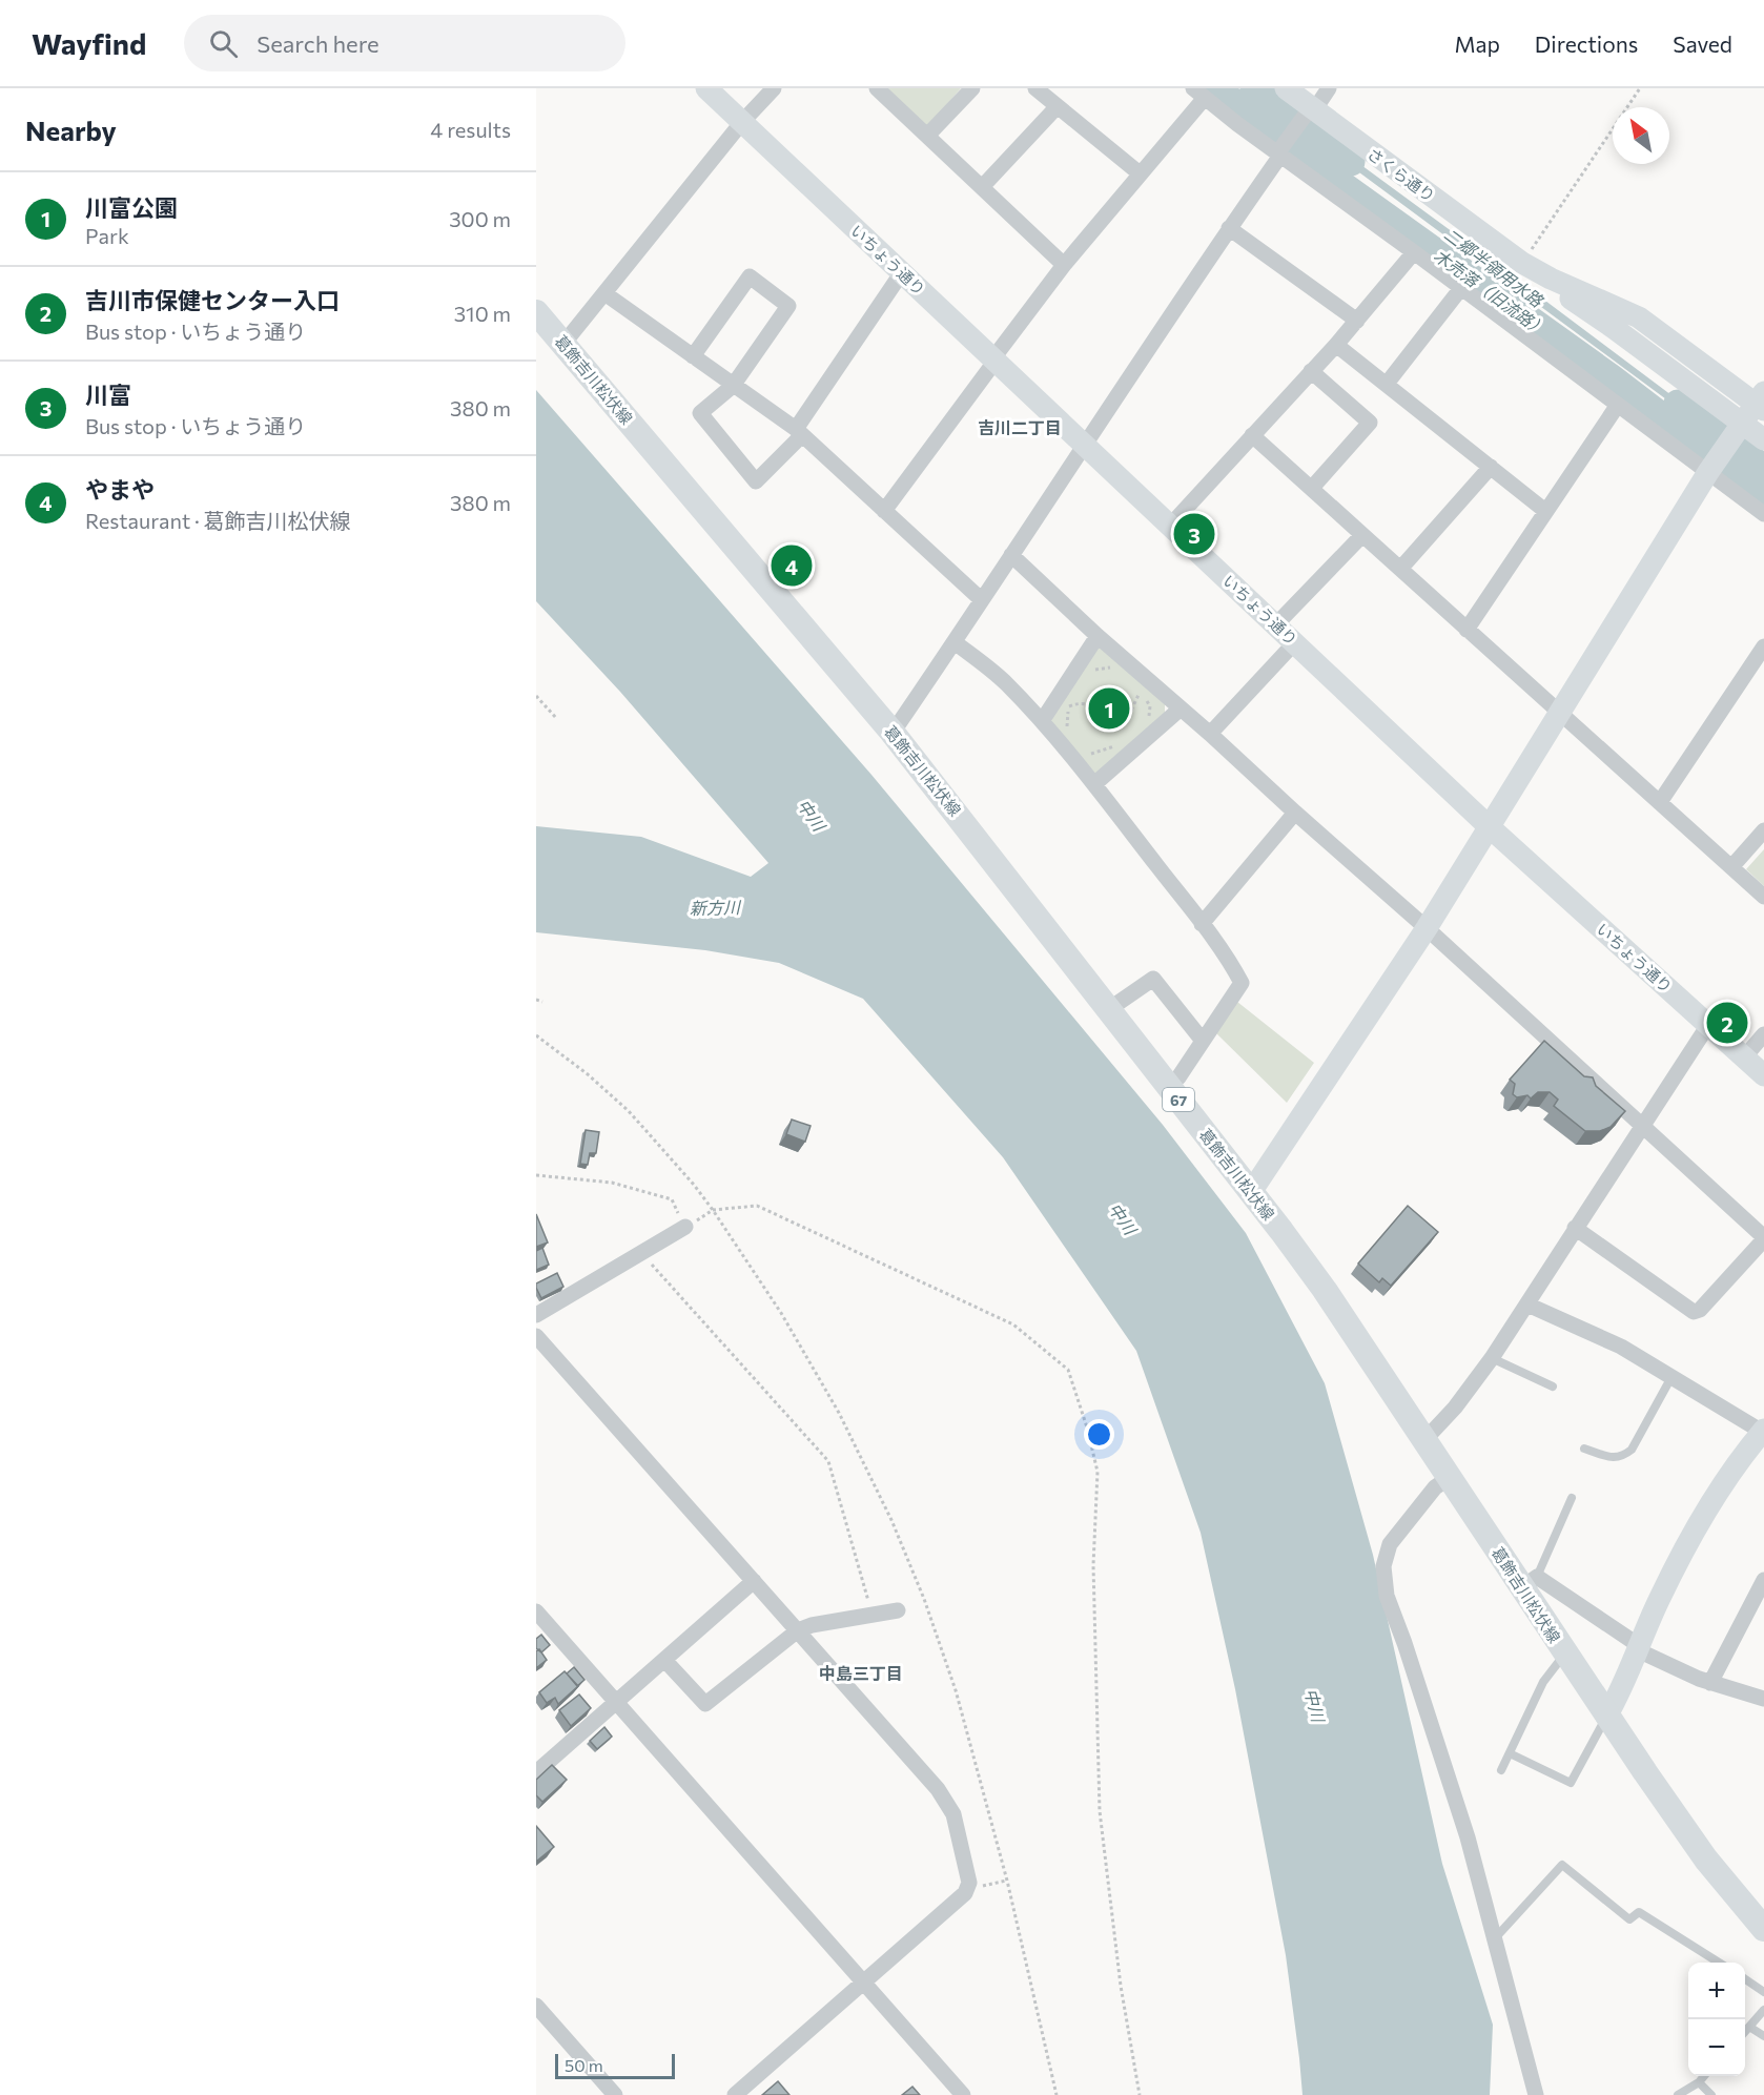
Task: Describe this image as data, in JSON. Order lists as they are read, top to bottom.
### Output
{
  "streets": {
    "main road": ["葛飾吉川松伏線", "67"],
    "street": ["さくら通り", "いちょう通り"]
  },
  "districts": ["吉川二丁目", "中島三丁目"],
  "water": [
    "二郷半領用水路",
    "木売落（旧流路）",
    "中川",
    "新方川"
  ],
  "scale_bar": "50 m",
  "north": "top left",
  "page": {
    "header": "Wayfind",
    "search": "Search here",
    "nav": ["Map", "Directions", "Saved"],
    "heading": ["Nearby", "4 results"],
    "list": [
      {
        "mark": "1",
        "name": "川富公園",
        "note": "Park",
        "value": "300 m"
      },
      {
        "mark": "2",
        "name": "吉川市保健センター入口",
        "note": "Bus stop · いちょう通り",
        "value": "310 m"
      },
      {
        "mark": "3",
        "name": "川富",
        "note": "Bus stop · いちょう通り",
        "value": "380 m"
      },
      {
        "mark": "4",
        "name": "やまや",
        "note": "Restaurant · 葛飾吉川松伏線",
        "value": "380 m"
      }
    ],
    "pins": [
      "3",
      "4",
      "1",
      "2"
    ],
    "map_buttons": ["+", "−"],
    "scale": "50 m"
  }
}
